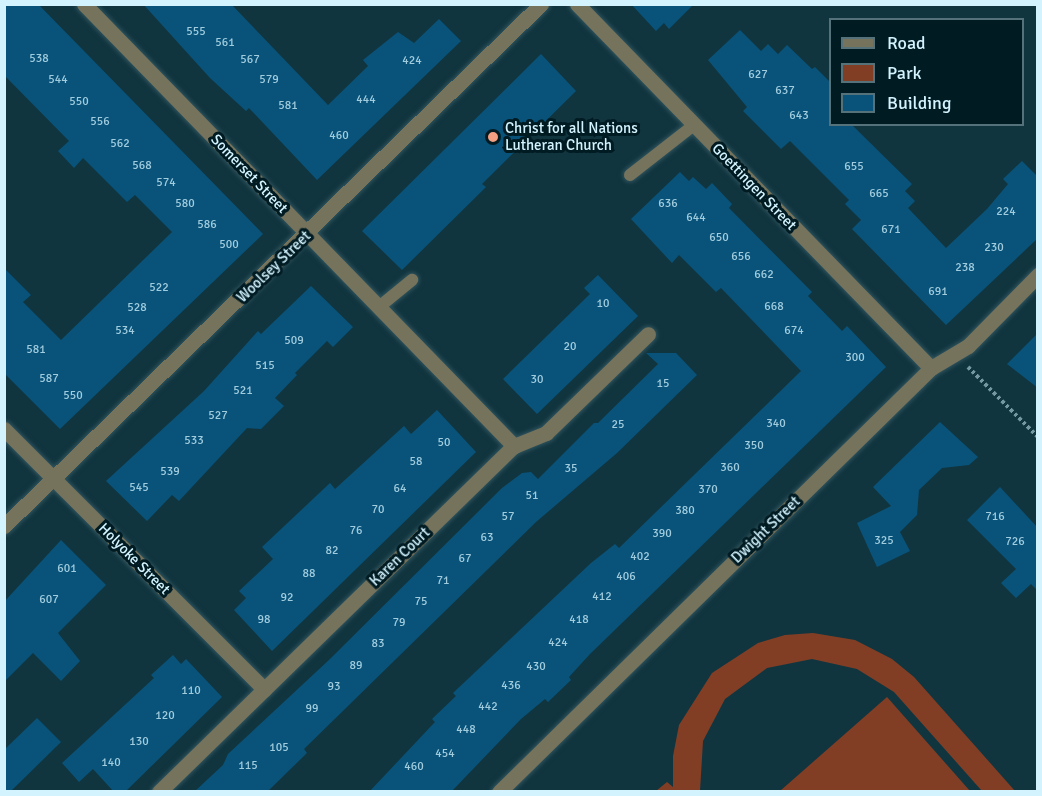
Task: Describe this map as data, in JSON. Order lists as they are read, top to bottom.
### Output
{
  "streets": {
    "street": [
      "Somerset Street",
      "Goettingen Street",
      "Woolsey Street",
      "Dwight Street",
      "Karen Court",
      "Holyoke Street"
    ]
  },
  "crossings": [
    ["Somerset Street", "Woolsey Street"],
    ["Somerset Street", "Karen Court"],
    ["Goettingen Street", "Dwight Street"],
    ["Woolsey Street", "Holyoke Street"],
    ["Karen Court", "Holyoke Street"]
  ],
  "places": ["Christ for all Nations Lutheran Church"],
  "house_numbers": [
    "555",
    "561",
    "538",
    "567",
    "424",
    "627",
    "544",
    "579",
    "637",
    "444",
    "550",
    "581",
    "643",
    "556",
    "460",
    "562",
    "568",
    "655",
    "574",
    "665",
    "580",
    "636",
    "224",
    "644",
    "586",
    "671",
    "650",
    "500",
    "230",
    "656",
    "238",
    "662",
    "522",
    "691",
    "10",
    "668",
    "528",
    "534",
    "674",
    "509",
    "20",
    "581",
    "300",
    "515",
    "587",
    "30",
    "15",
    "521",
    "550",
    "527",
    "340",
    "25",
    "533",
    "50",
    "350",
    "58",
    "360",
    "35",
    "539",
    "545",
    "64",
    "370",
    "51",
    "70",
    "380",
    "57",
    "716",
    "76",
    "390",
    "63",
    "325",
    "726",
    "82",
    "402",
    "67",
    "601",
    "88",
    "406",
    "71",
    "412",
    "92",
    "607",
    "75",
    "98",
    "418",
    "79",
    "424",
    "83",
    "89",
    "430",
    "436",
    "93",
    "110",
    "442",
    "99",
    "120",
    "448",
    "130",
    "105",
    "454",
    "140",
    "115",
    "460"
  ],
  "legend": ["Road", "Park", "Building"]
}
